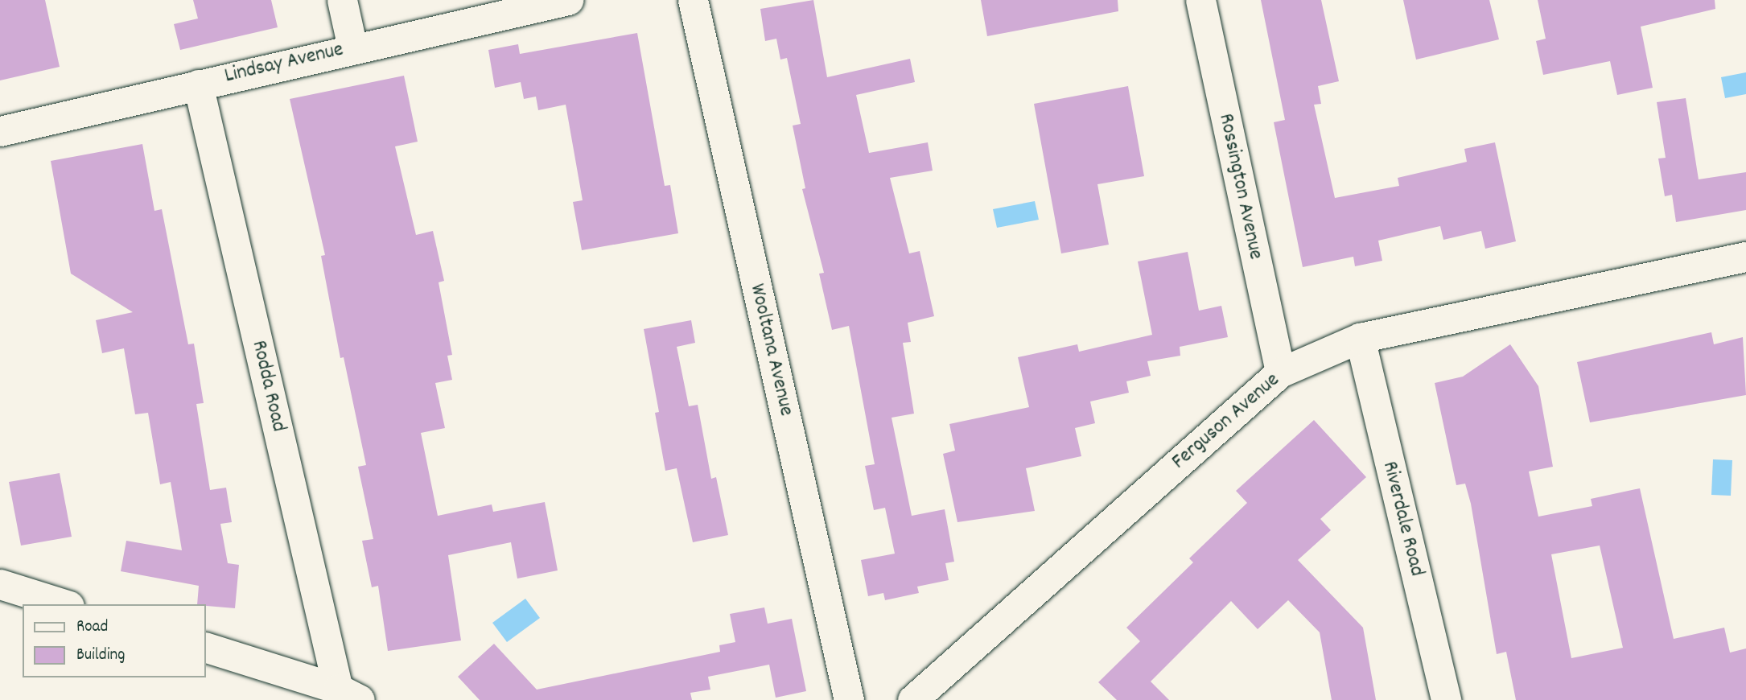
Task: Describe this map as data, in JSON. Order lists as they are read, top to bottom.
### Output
{
  "streets": {
    "street": [
      "Lindsay Avenue",
      "Rossington Avenue",
      "Wooltana Avenue",
      "Rodda Road",
      "Ferguson Avenue",
      "Riverdale Road"
    ]
  },
  "crossings": [
    ["Lindsay Avenue", "Rodda Road"],
    ["Rossington Avenue", "Ferguson Avenue"],
    ["Ferguson Avenue", "Riverdale Road"]
  ],
  "legend": ["Road", "Building"]
}
